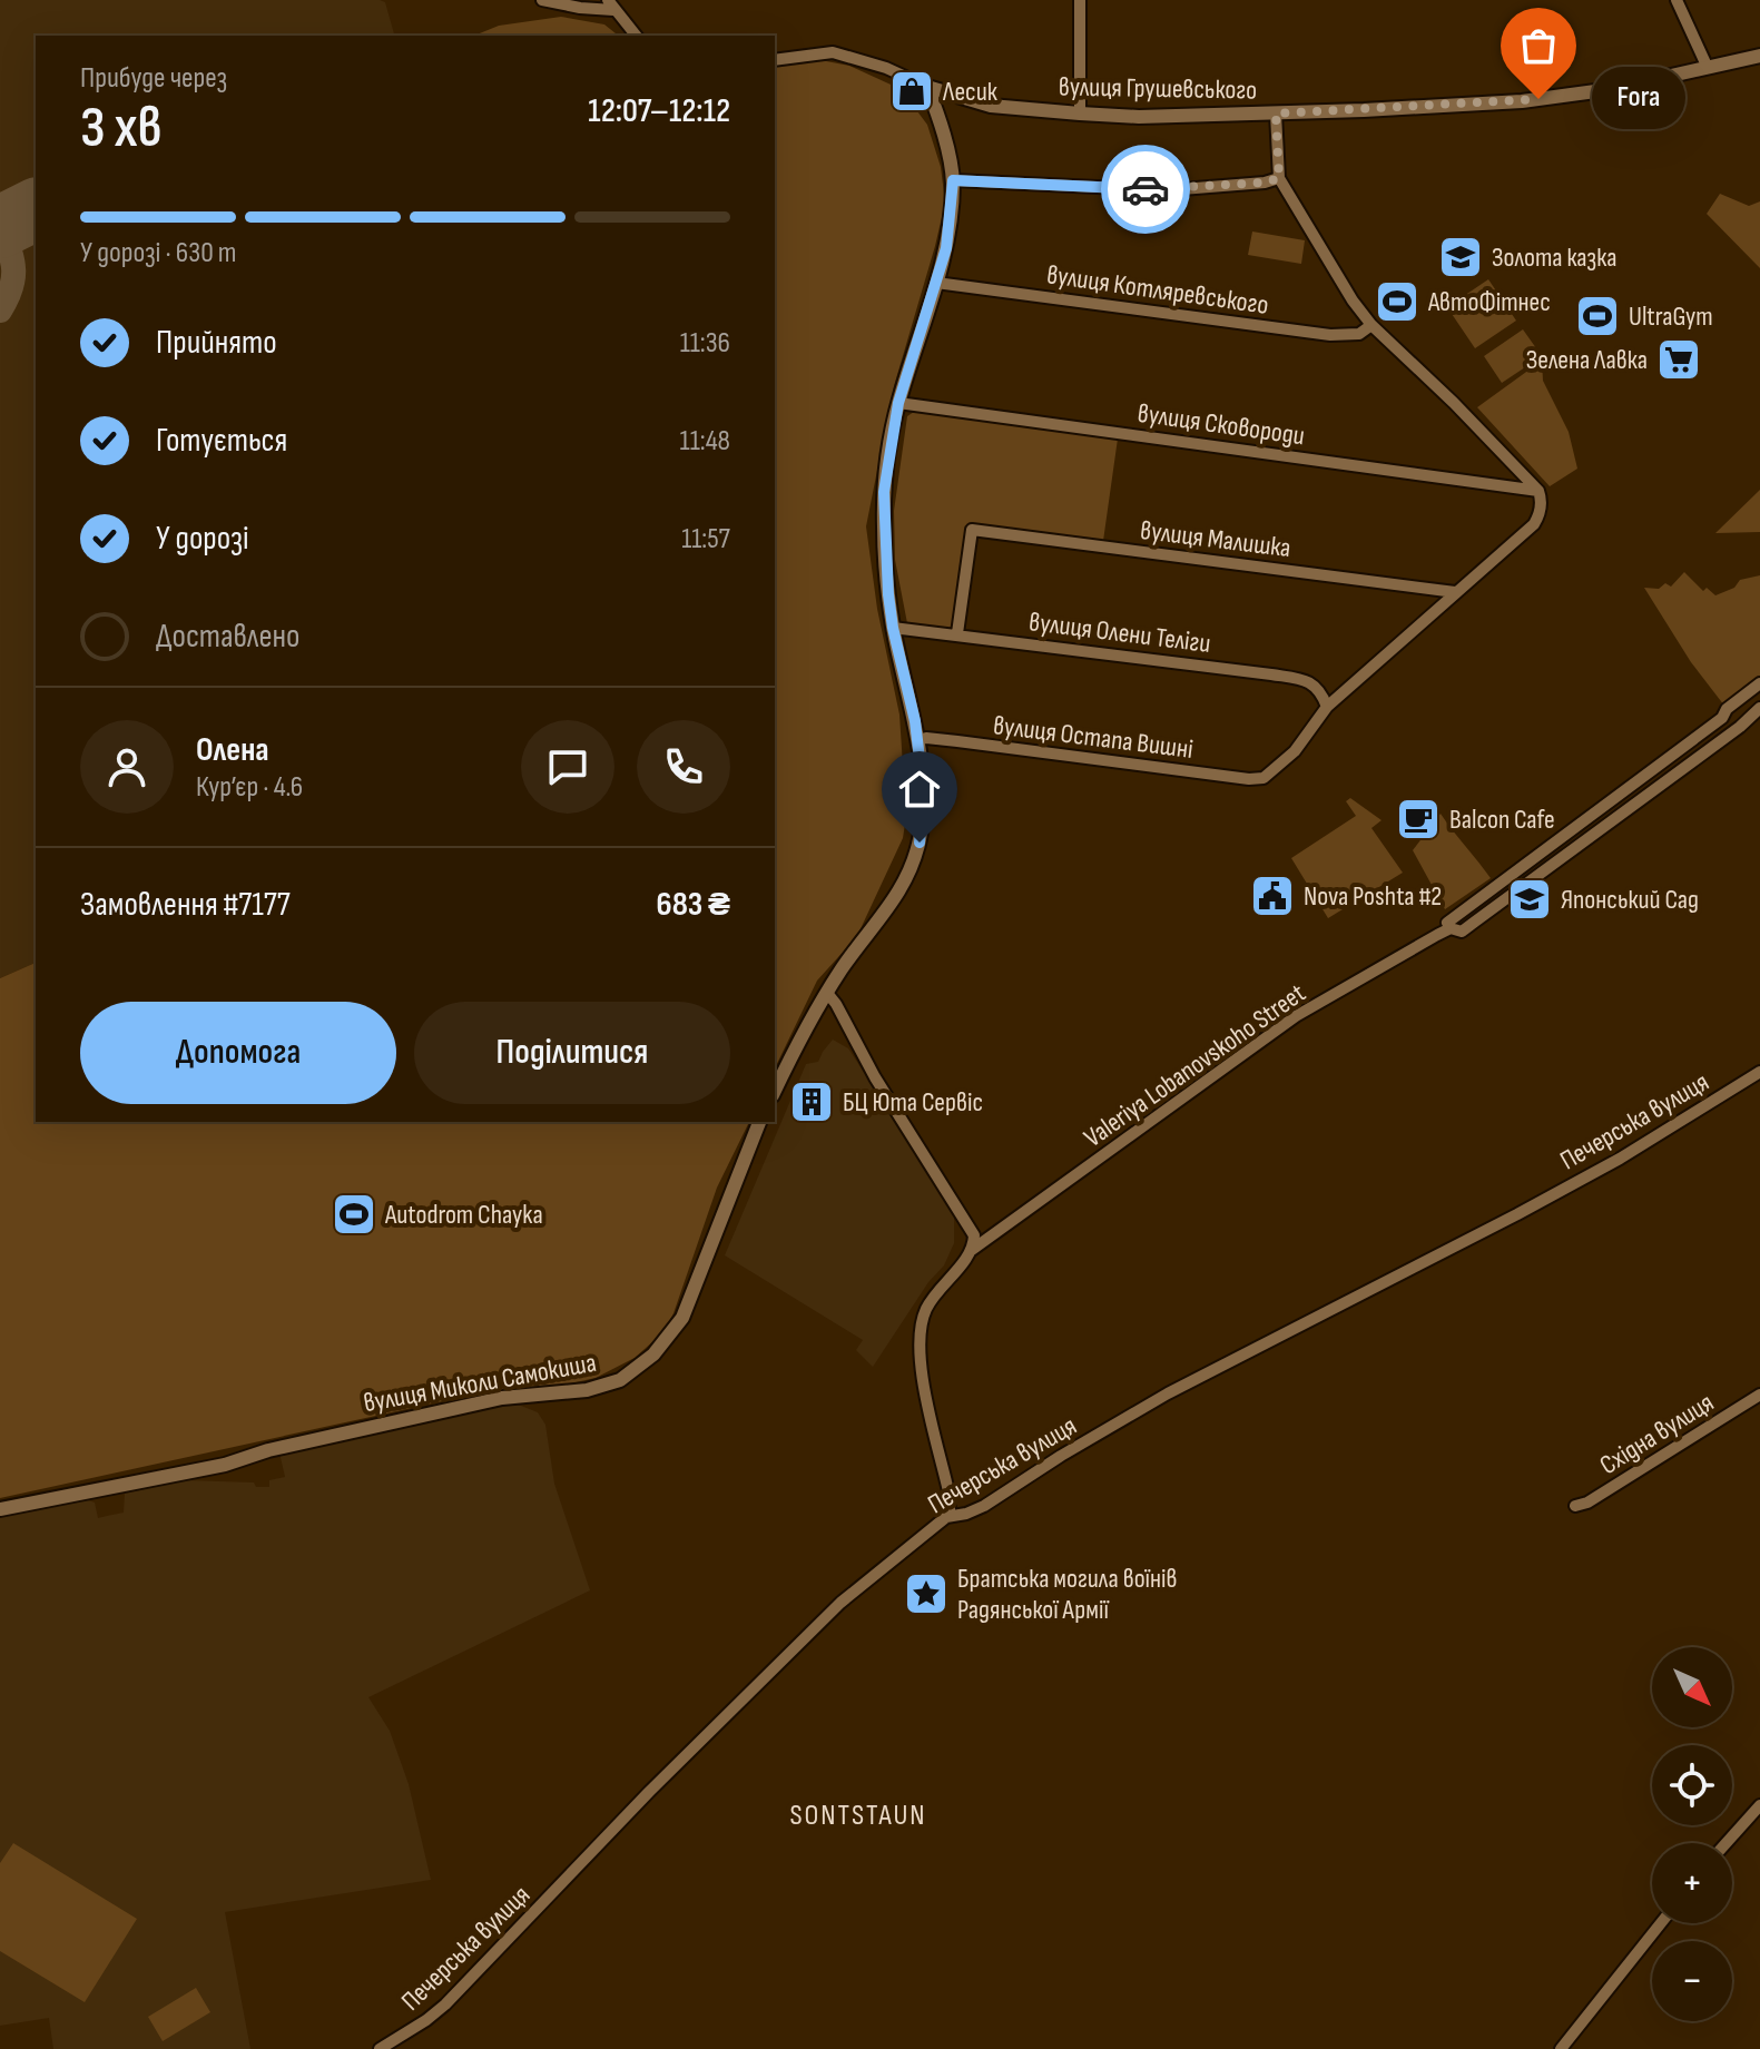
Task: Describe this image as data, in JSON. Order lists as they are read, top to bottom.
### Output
{
  "streets": {
    "street": [
      "вулиця Грушевського",
      "вулиця Котляревського",
      "вулиця Сковороди",
      "вулиця Малишка",
      "вулиця Олени Теліги",
      "вулиця Остапа Вишні",
      "Valeriya Lobanovskoho Street",
      "Печерська вулиця",
      "вулиця Миколи Самокиша",
      "Східна вулиця"
    ]
  },
  "crossings": [
    ["вулиця Малишка", "вулиця Олени Теліги"],
    ["вулиця Олени Теліги", "вулиця Остапа Вишні"],
    ["Valeriya Lobanovskoho Street", "Печерська вулиця"]
  ],
  "districts": ["SONTSTAUN"],
  "places": {
    "shop": ["Лесик"],
    "other": ["Fora"],
    "school or university": ["Золота казка", "Японський Сад"],
    "sports": ["АвтоФітнес", "UltraGym", "Autodrom Chayka"],
    "supermarket": ["Зелена Лавка"],
    "cafe": ["Balcon Cafe"],
    "public building": ["Nova Poshta #2"],
    "building": ["БЦ Юта Сервіс"],
    "place": ["Братська могила воїнів Радянської Армії"]
  },
  "north": "bottom right",
  "page": {
    "heading": ["3 хв", "Прибуде через", "12:07–12:12"],
    "panel": [
      "Олена",
      "Кур’єр · 4.6",
      "Замовлення #7177",
      "683 ₴"
    ],
    "bubble": "Fora",
    "bar": "У дорозі · 630 m",
    "list": [
      ["Прийнято", "11:36"],
      ["Готується", "11:48"],
      ["У дорозі", "11:57"],
      "Доставлено"
    ],
    "buttons": ["Допомога", "Поділитися"],
    "map_buttons": ["+", "−"]
  }
}
